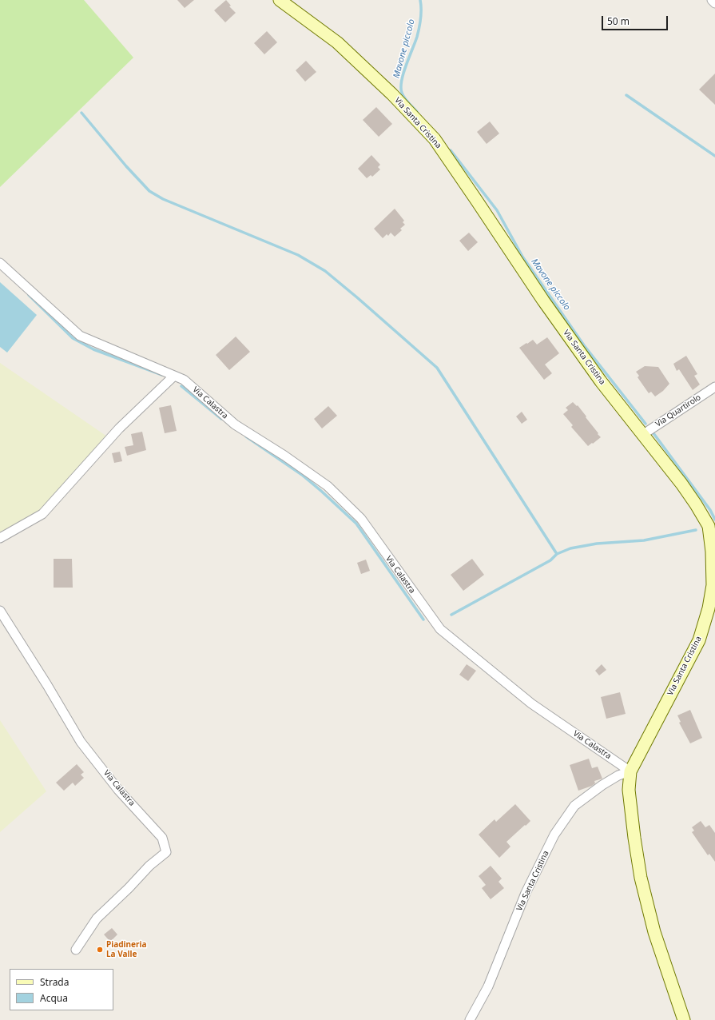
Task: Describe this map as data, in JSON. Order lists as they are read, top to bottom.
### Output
{
  "streets": {
    "street": ["Via Santa Cristina", "Via Calastra", "Via Quartirolo"]
  },
  "crossings": [
    ["Via Santa Cristina", "Via Calastra"],
    ["Via Santa Cristina", "Via Quartirolo"]
  ],
  "water": ["Mavone piccolo"],
  "places": ["Piadineria La Valle"],
  "legend": ["Strada", "Acqua"],
  "scale_bar": "50 m"
}
